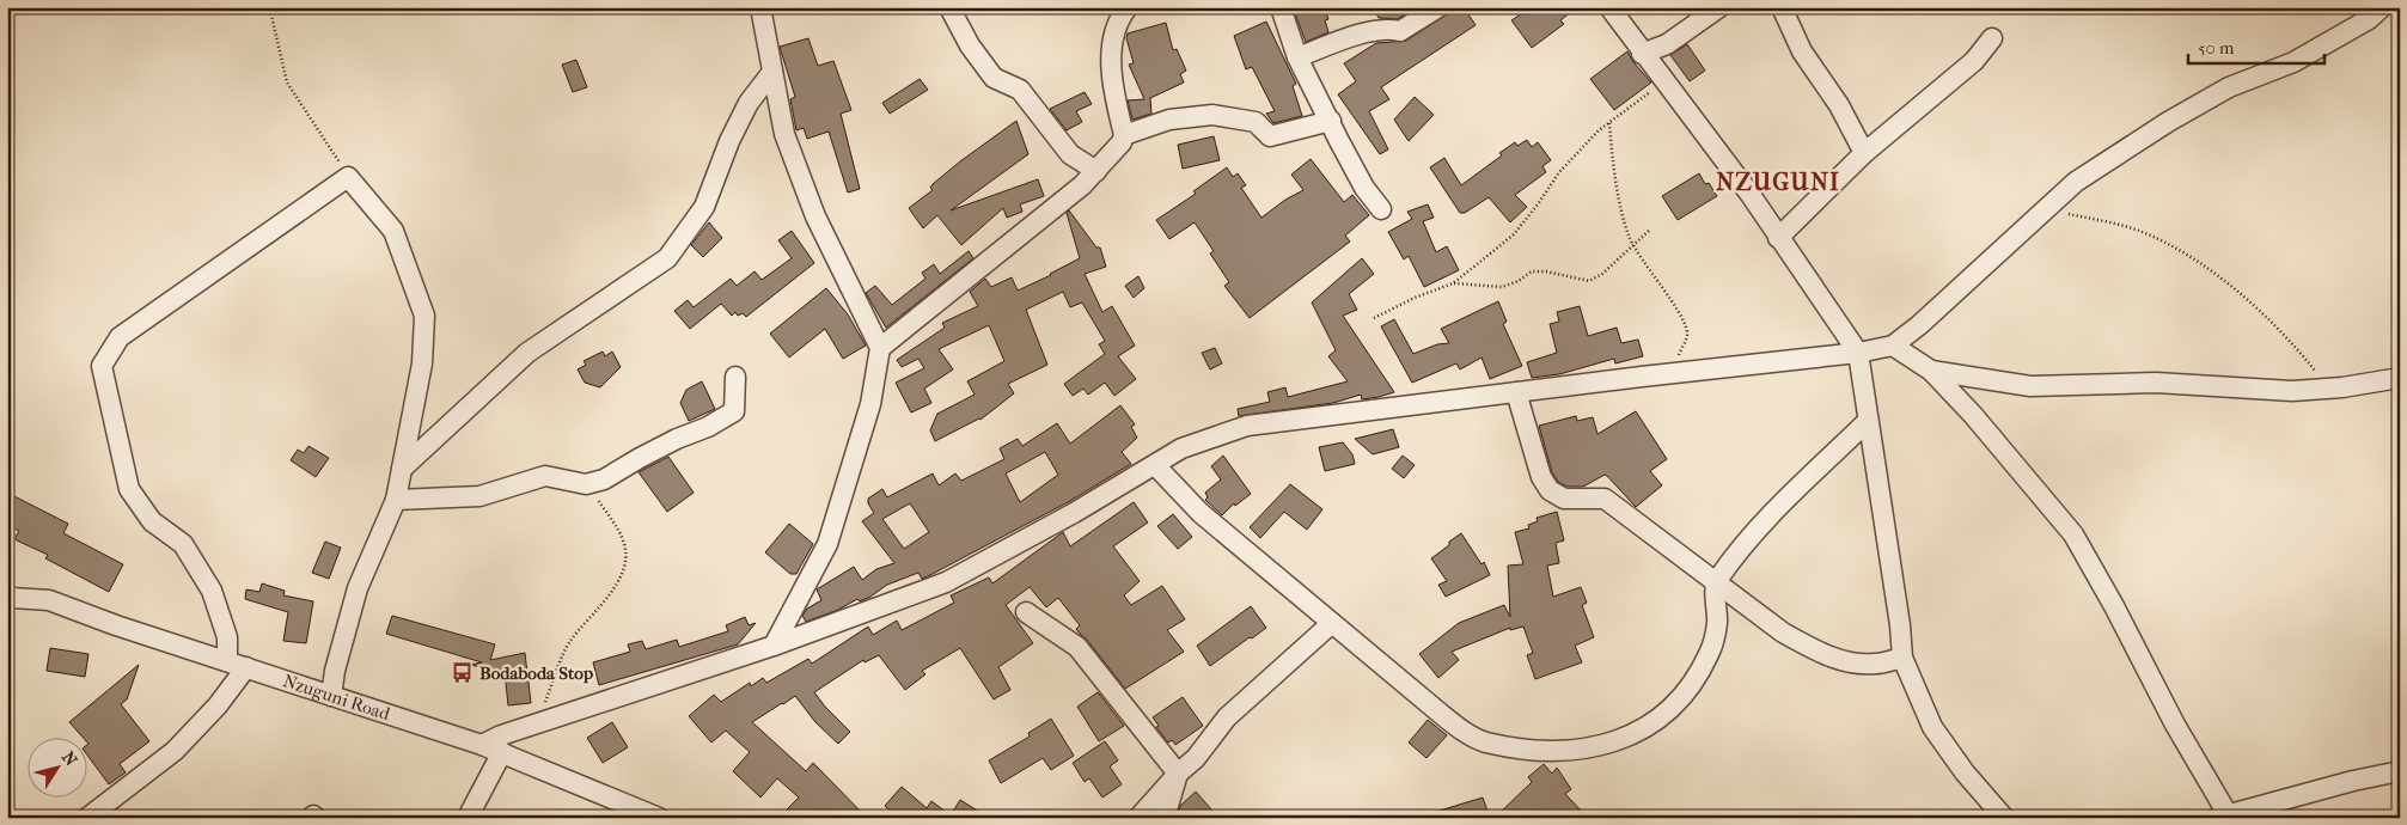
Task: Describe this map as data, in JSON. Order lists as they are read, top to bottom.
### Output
{
  "streets": {
    "street": ["Nzuguni Road"]
  },
  "districts": ["NZUGUNI"],
  "places": {
    "bus stop": ["Bodaboda Stop"]
  },
  "scale_bar": "50 m",
  "north": "top right"
}
